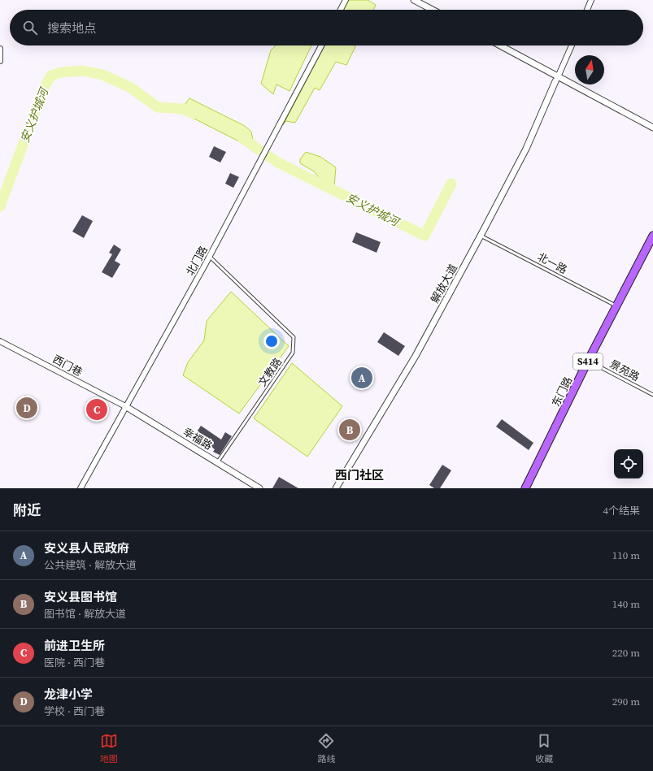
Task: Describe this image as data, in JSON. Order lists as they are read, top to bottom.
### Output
{
  "streets": {
    "main road": ["S414", "东门路"],
    "street": [
      "北门路",
      "解放大道",
      "西门巷",
      "幸福路"
    ],
    "lane": ["北一路", "景苑路", "文教路"]
  },
  "crossings": [
    ["北门路", "西门巷"],
    ["北门路", "文教路"],
    ["北门路", "幸福路"],
    ["北一路", "解放大道"],
    ["北一路", "东门路"],
    ["西门巷", "幸福路"],
    ["景苑路", "东门路"],
    ["文教路", "幸福路"]
  ],
  "districts": ["西门社区"],
  "water": ["安义护城河"],
  "north": "top",
  "page": {
    "search": "搜索地点",
    "pins": [
      "A",
      "D",
      "C",
      "B"
    ],
    "heading": ["附近", "4个结果"],
    "list": [
      {
        "mark": "A",
        "name": "安义县人民政府",
        "note": "公共建筑 · 解放大道",
        "value": "110 m"
      },
      {
        "mark": "B",
        "name": "安义县图书馆",
        "note": "图书馆 · 解放大道",
        "value": "140 m"
      },
      {
        "mark": "C",
        "name": "前进卫生所",
        "note": "医院 · 西门巷",
        "value": "220 m"
      },
      {
        "mark": "D",
        "name": "龙津小学",
        "note": "学校 · 西门巷",
        "value": "290 m"
      }
    ],
    "nav": ["地图", "路线", "收藏"]
  }
}
